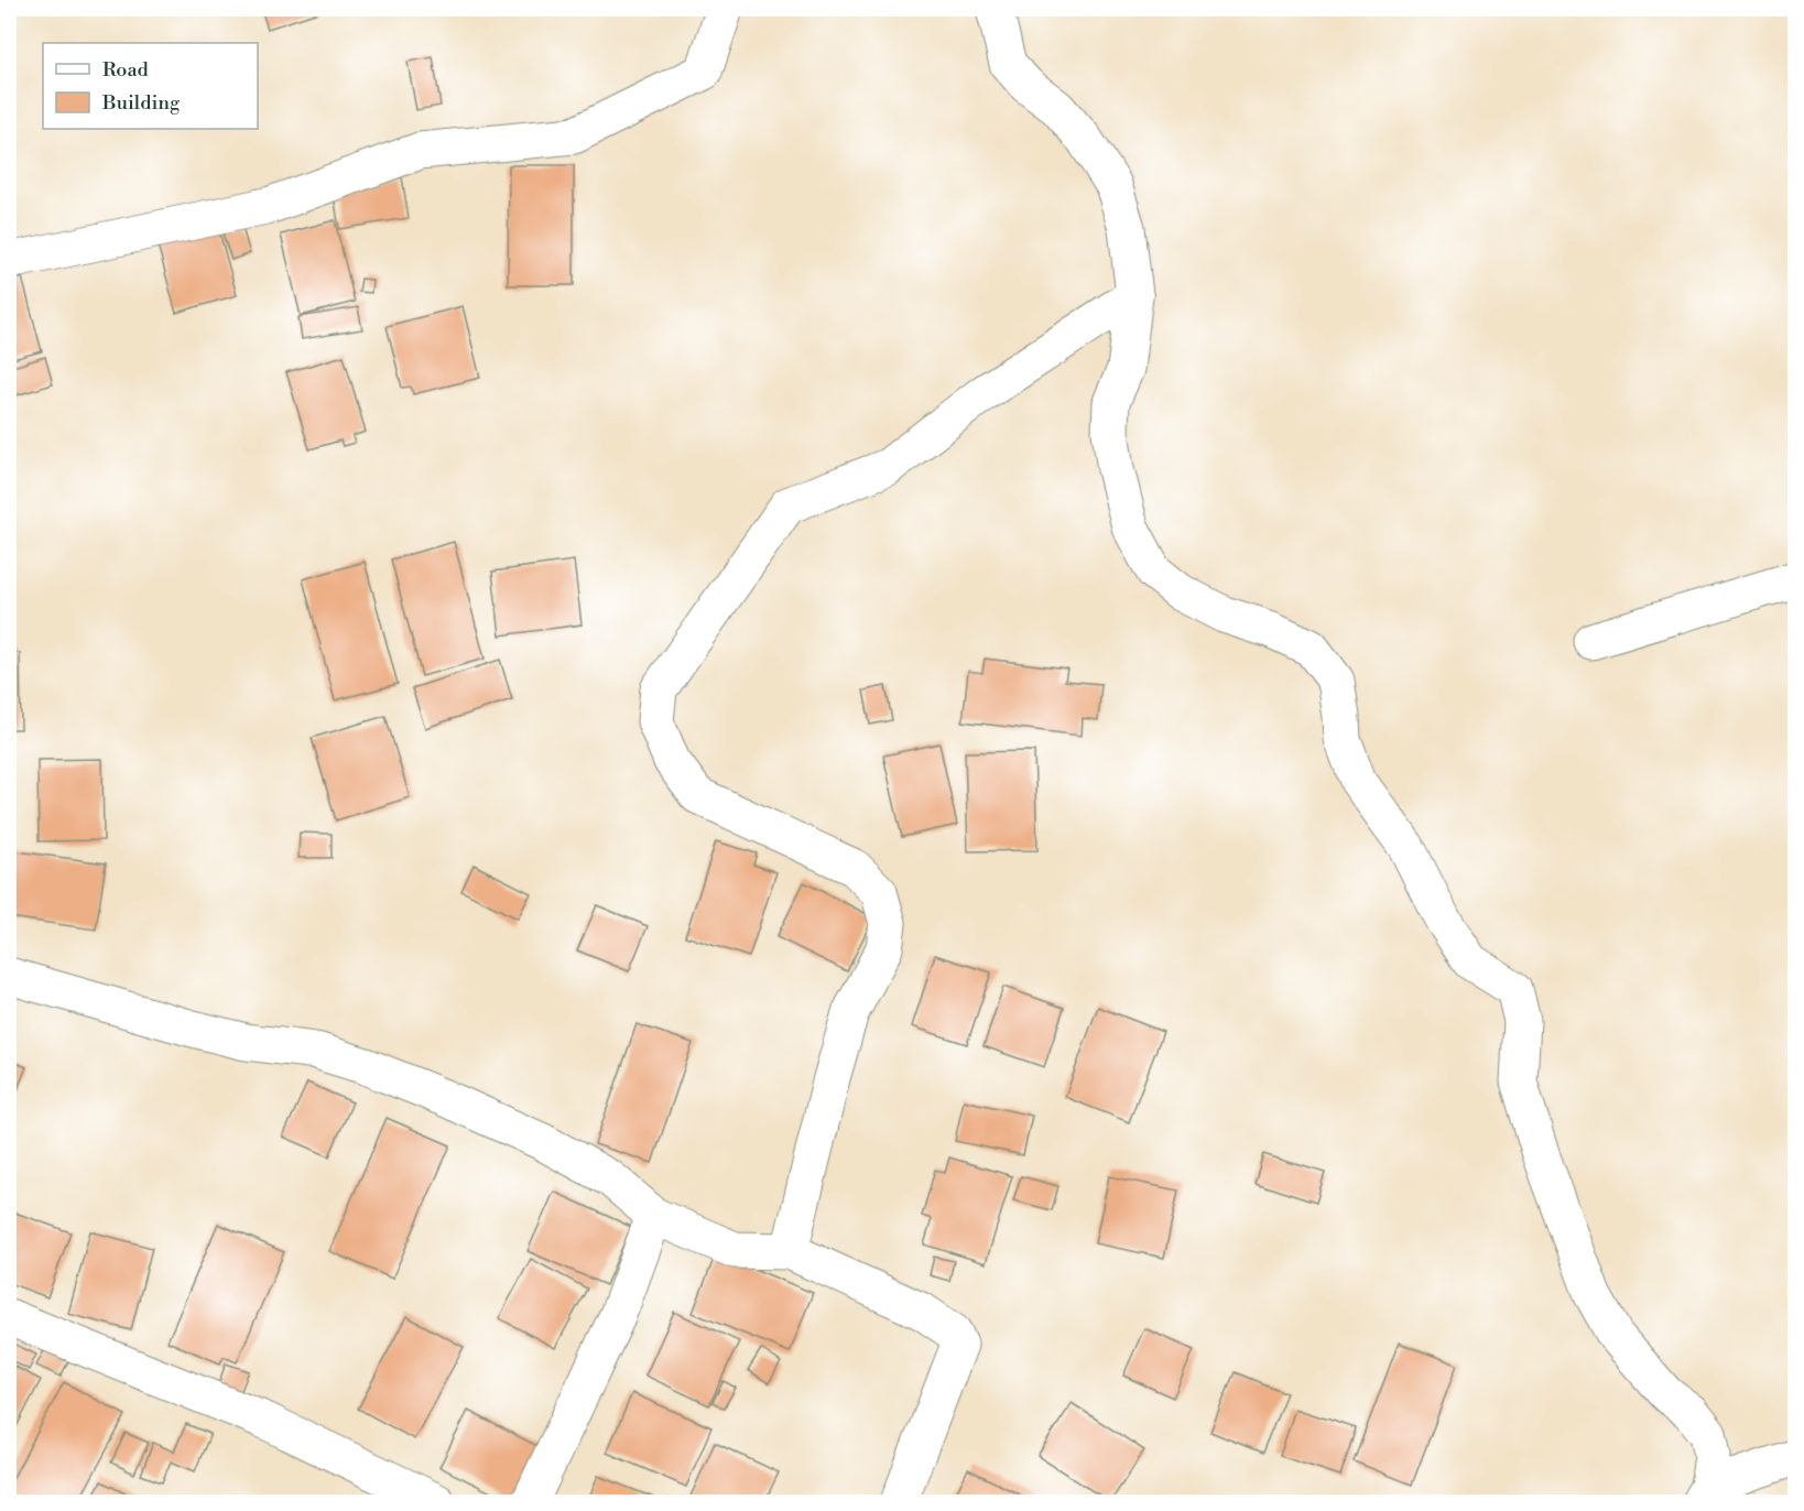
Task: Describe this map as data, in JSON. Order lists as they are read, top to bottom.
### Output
{
  "legend": ["Road", "Building"]
}
